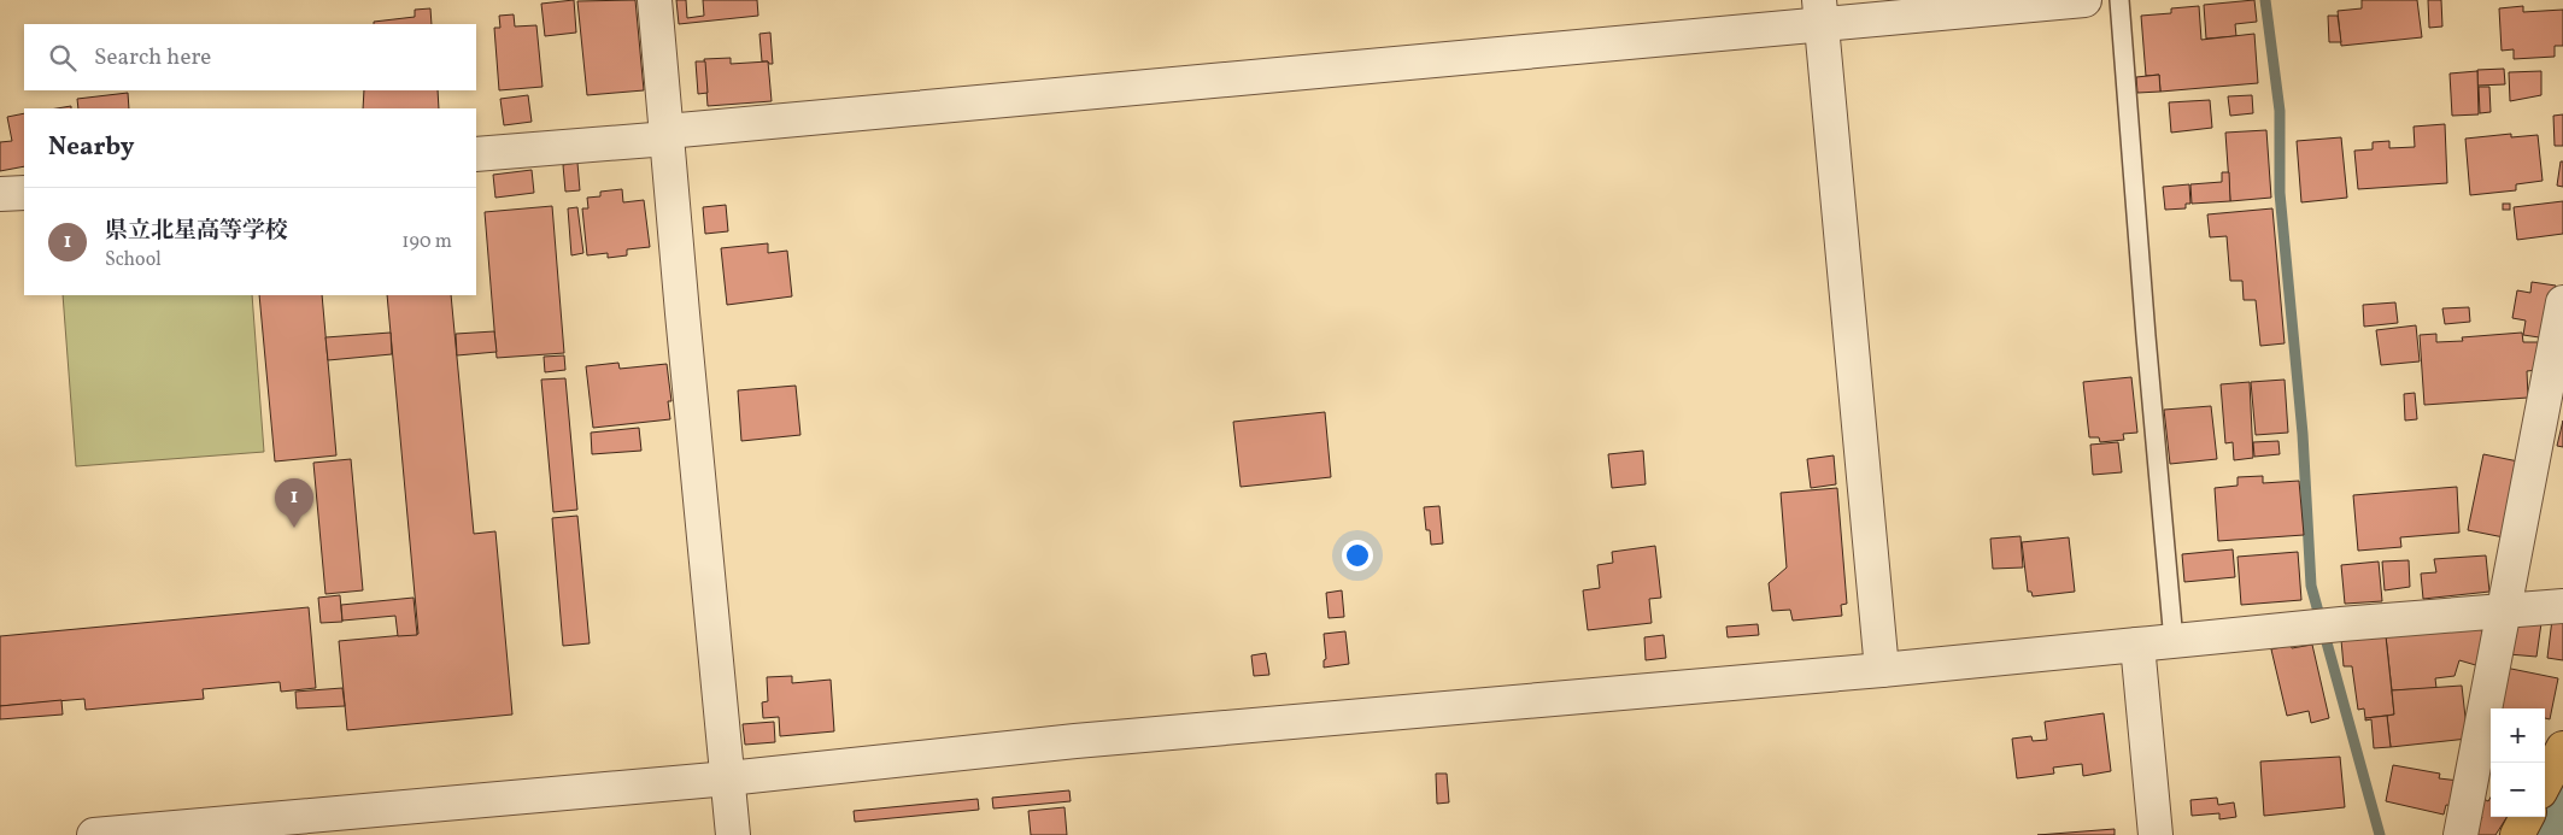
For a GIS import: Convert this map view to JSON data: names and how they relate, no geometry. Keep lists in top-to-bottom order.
{
  "page": {
    "search": "Search here",
    "heading": "Nearby",
    "list": [
      {
        "mark": "1",
        "name": "県立北星高等学校",
        "note": "School",
        "value": "190 m"
      }
    ],
    "pins": "1",
    "map_buttons": ["+", "−"]
  }
}
